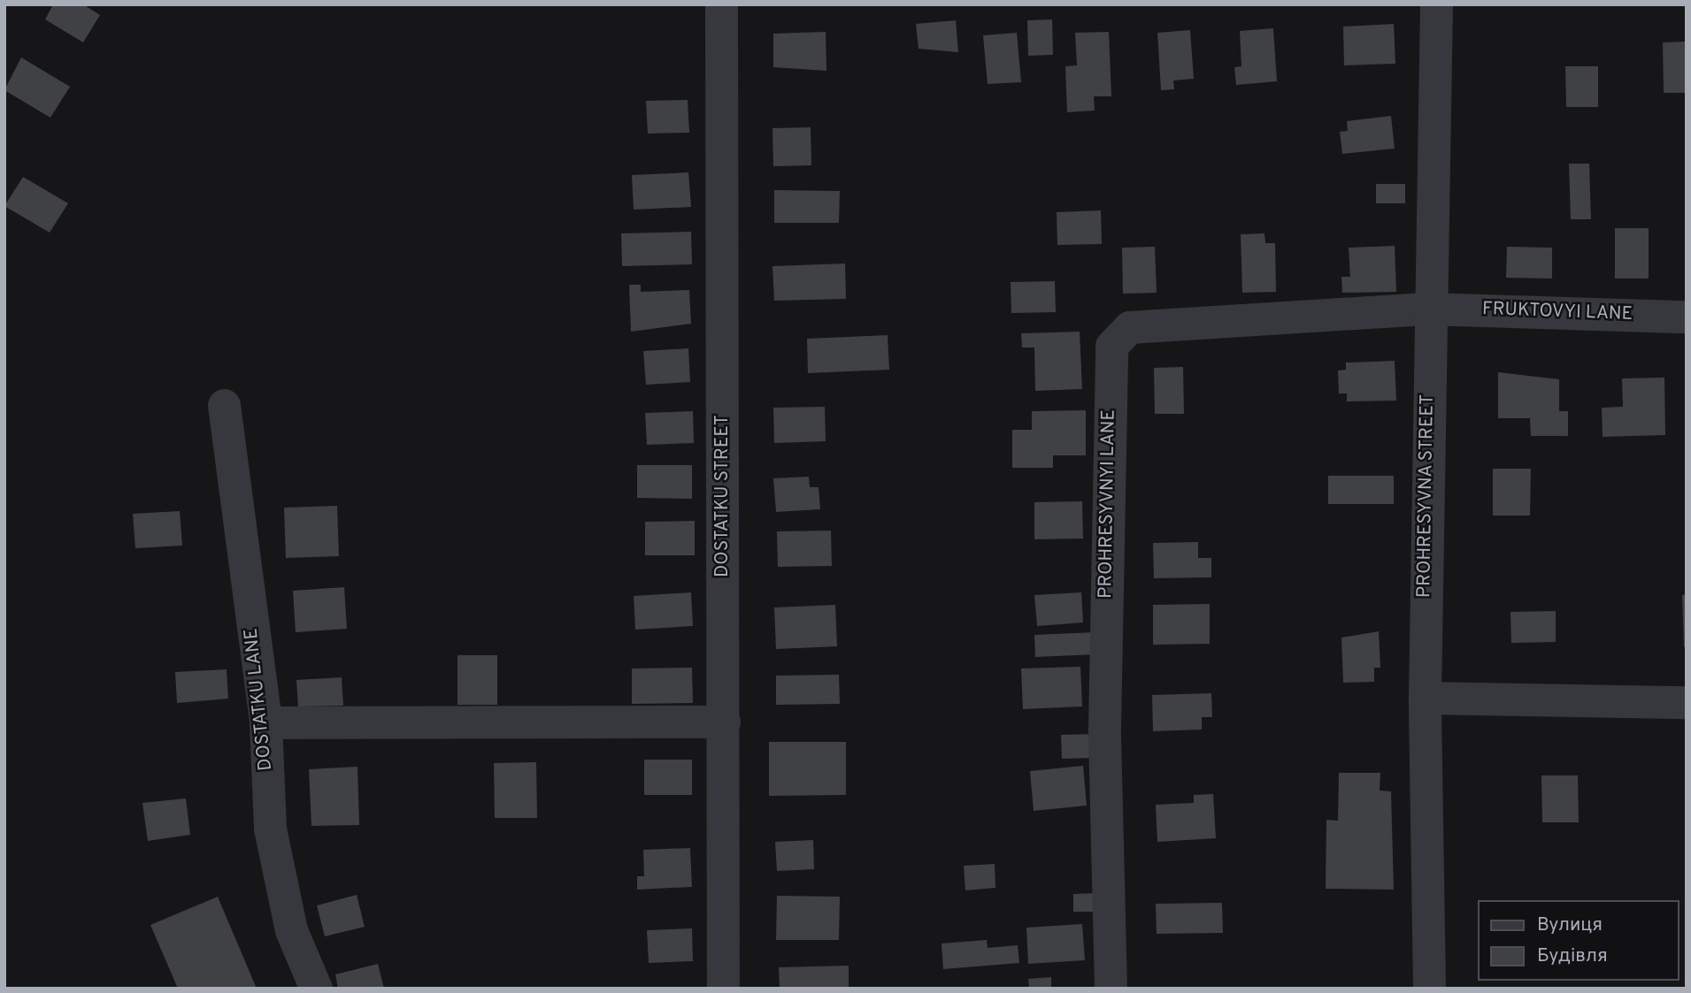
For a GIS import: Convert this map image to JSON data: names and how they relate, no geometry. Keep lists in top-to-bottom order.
{
  "streets": {
    "street": [
      "FRUKTOVYI LANE",
      "DOSTATKU STREET",
      "PROHRESYVNA STREET",
      "PROHRESYVNYI LANE",
      "DOSTATKU LANE"
    ]
  },
  "crossings": [
    ["FRUKTOVYI LANE", "PROHRESYVNA STREET"],
    ["FRUKTOVYI LANE", "PROHRESYVNYI LANE"],
    ["PROHRESYVNA STREET", "PROHRESYVNYI LANE"]
  ],
  "legend": ["Вулиця", "Будівля"]
}
